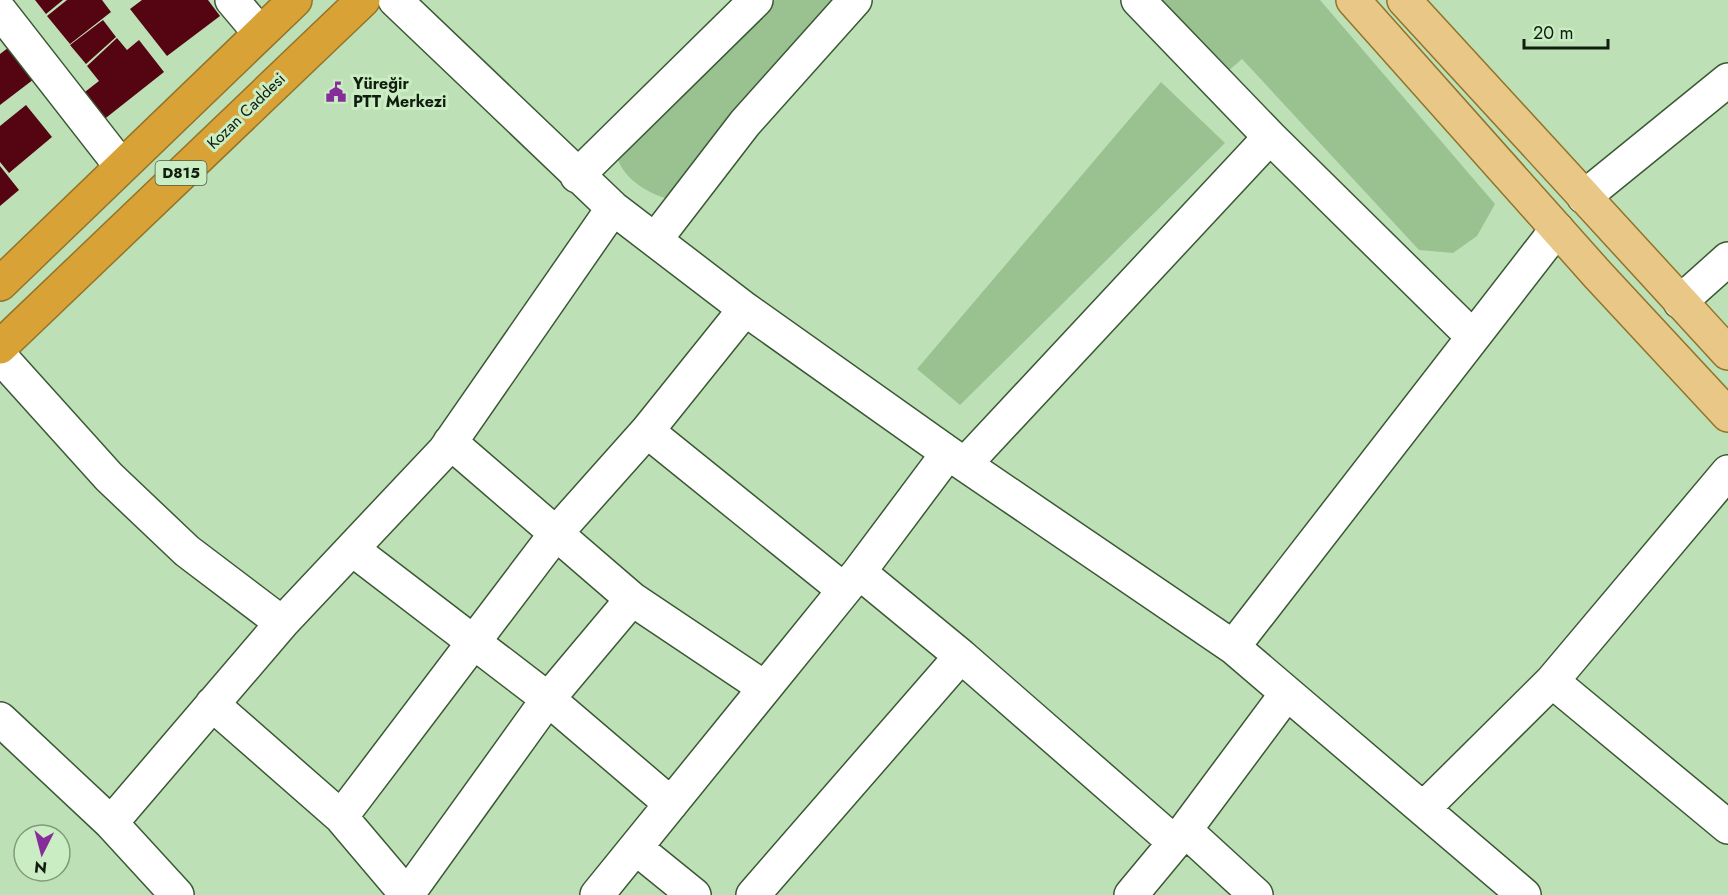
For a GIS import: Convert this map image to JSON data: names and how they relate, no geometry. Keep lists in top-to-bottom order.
{
  "streets": {
    "highway": ["Kozan Caddesi", "D815"]
  },
  "places": {
    "public building": ["Yüreğir PTT Merkezi"]
  },
  "scale_bar": "20 m",
  "north": "bottom"
}
